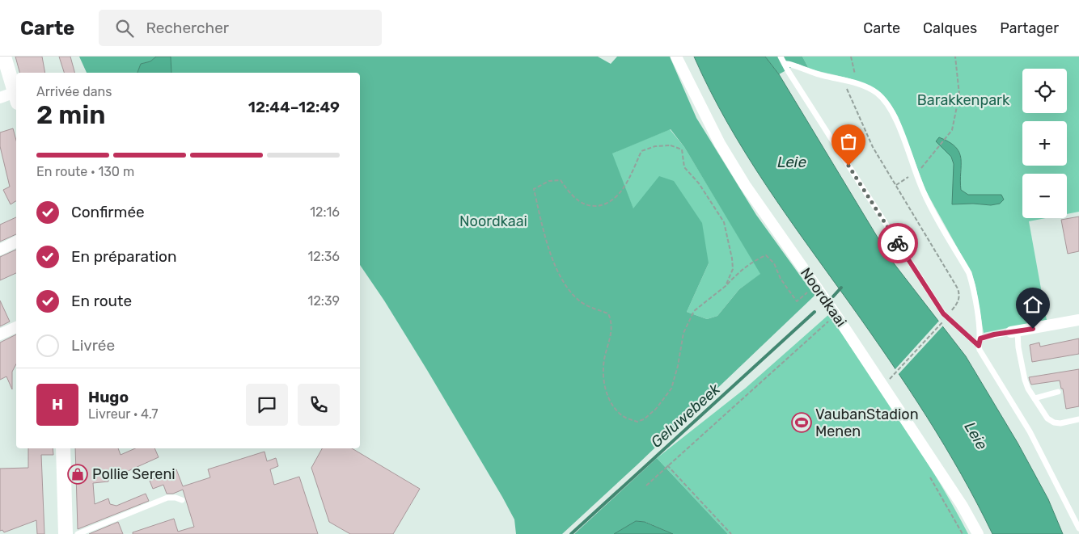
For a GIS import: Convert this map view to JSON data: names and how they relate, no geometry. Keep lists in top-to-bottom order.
{
  "streets": {
    "street": ["Noordkaai"]
  },
  "water": ["Leie", "Geluwebeek"],
  "parks": ["Barakkenpark", "Noordkaai"],
  "places": {
    "sports": ["VaubanStadion Menen"],
    "shop": ["Pollie Sereni"]
  },
  "page": {
    "header": "Carte",
    "search": "Rechercher",
    "nav": ["Carte", "Calques", "Partager"],
    "map_buttons": ["+", "−"],
    "heading": ["2 min", "Arrivée dans", "12:44–12:49"],
    "panel": ["Hugo", "Livreur · 4.7"],
    "bar": "En route · 130 m",
    "list": [
      ["Confirmée", "12:16"],
      ["En préparation", "12:36"],
      ["En route", "12:39"],
      "Livrée"
    ],
    "round": "H"
  }
}
